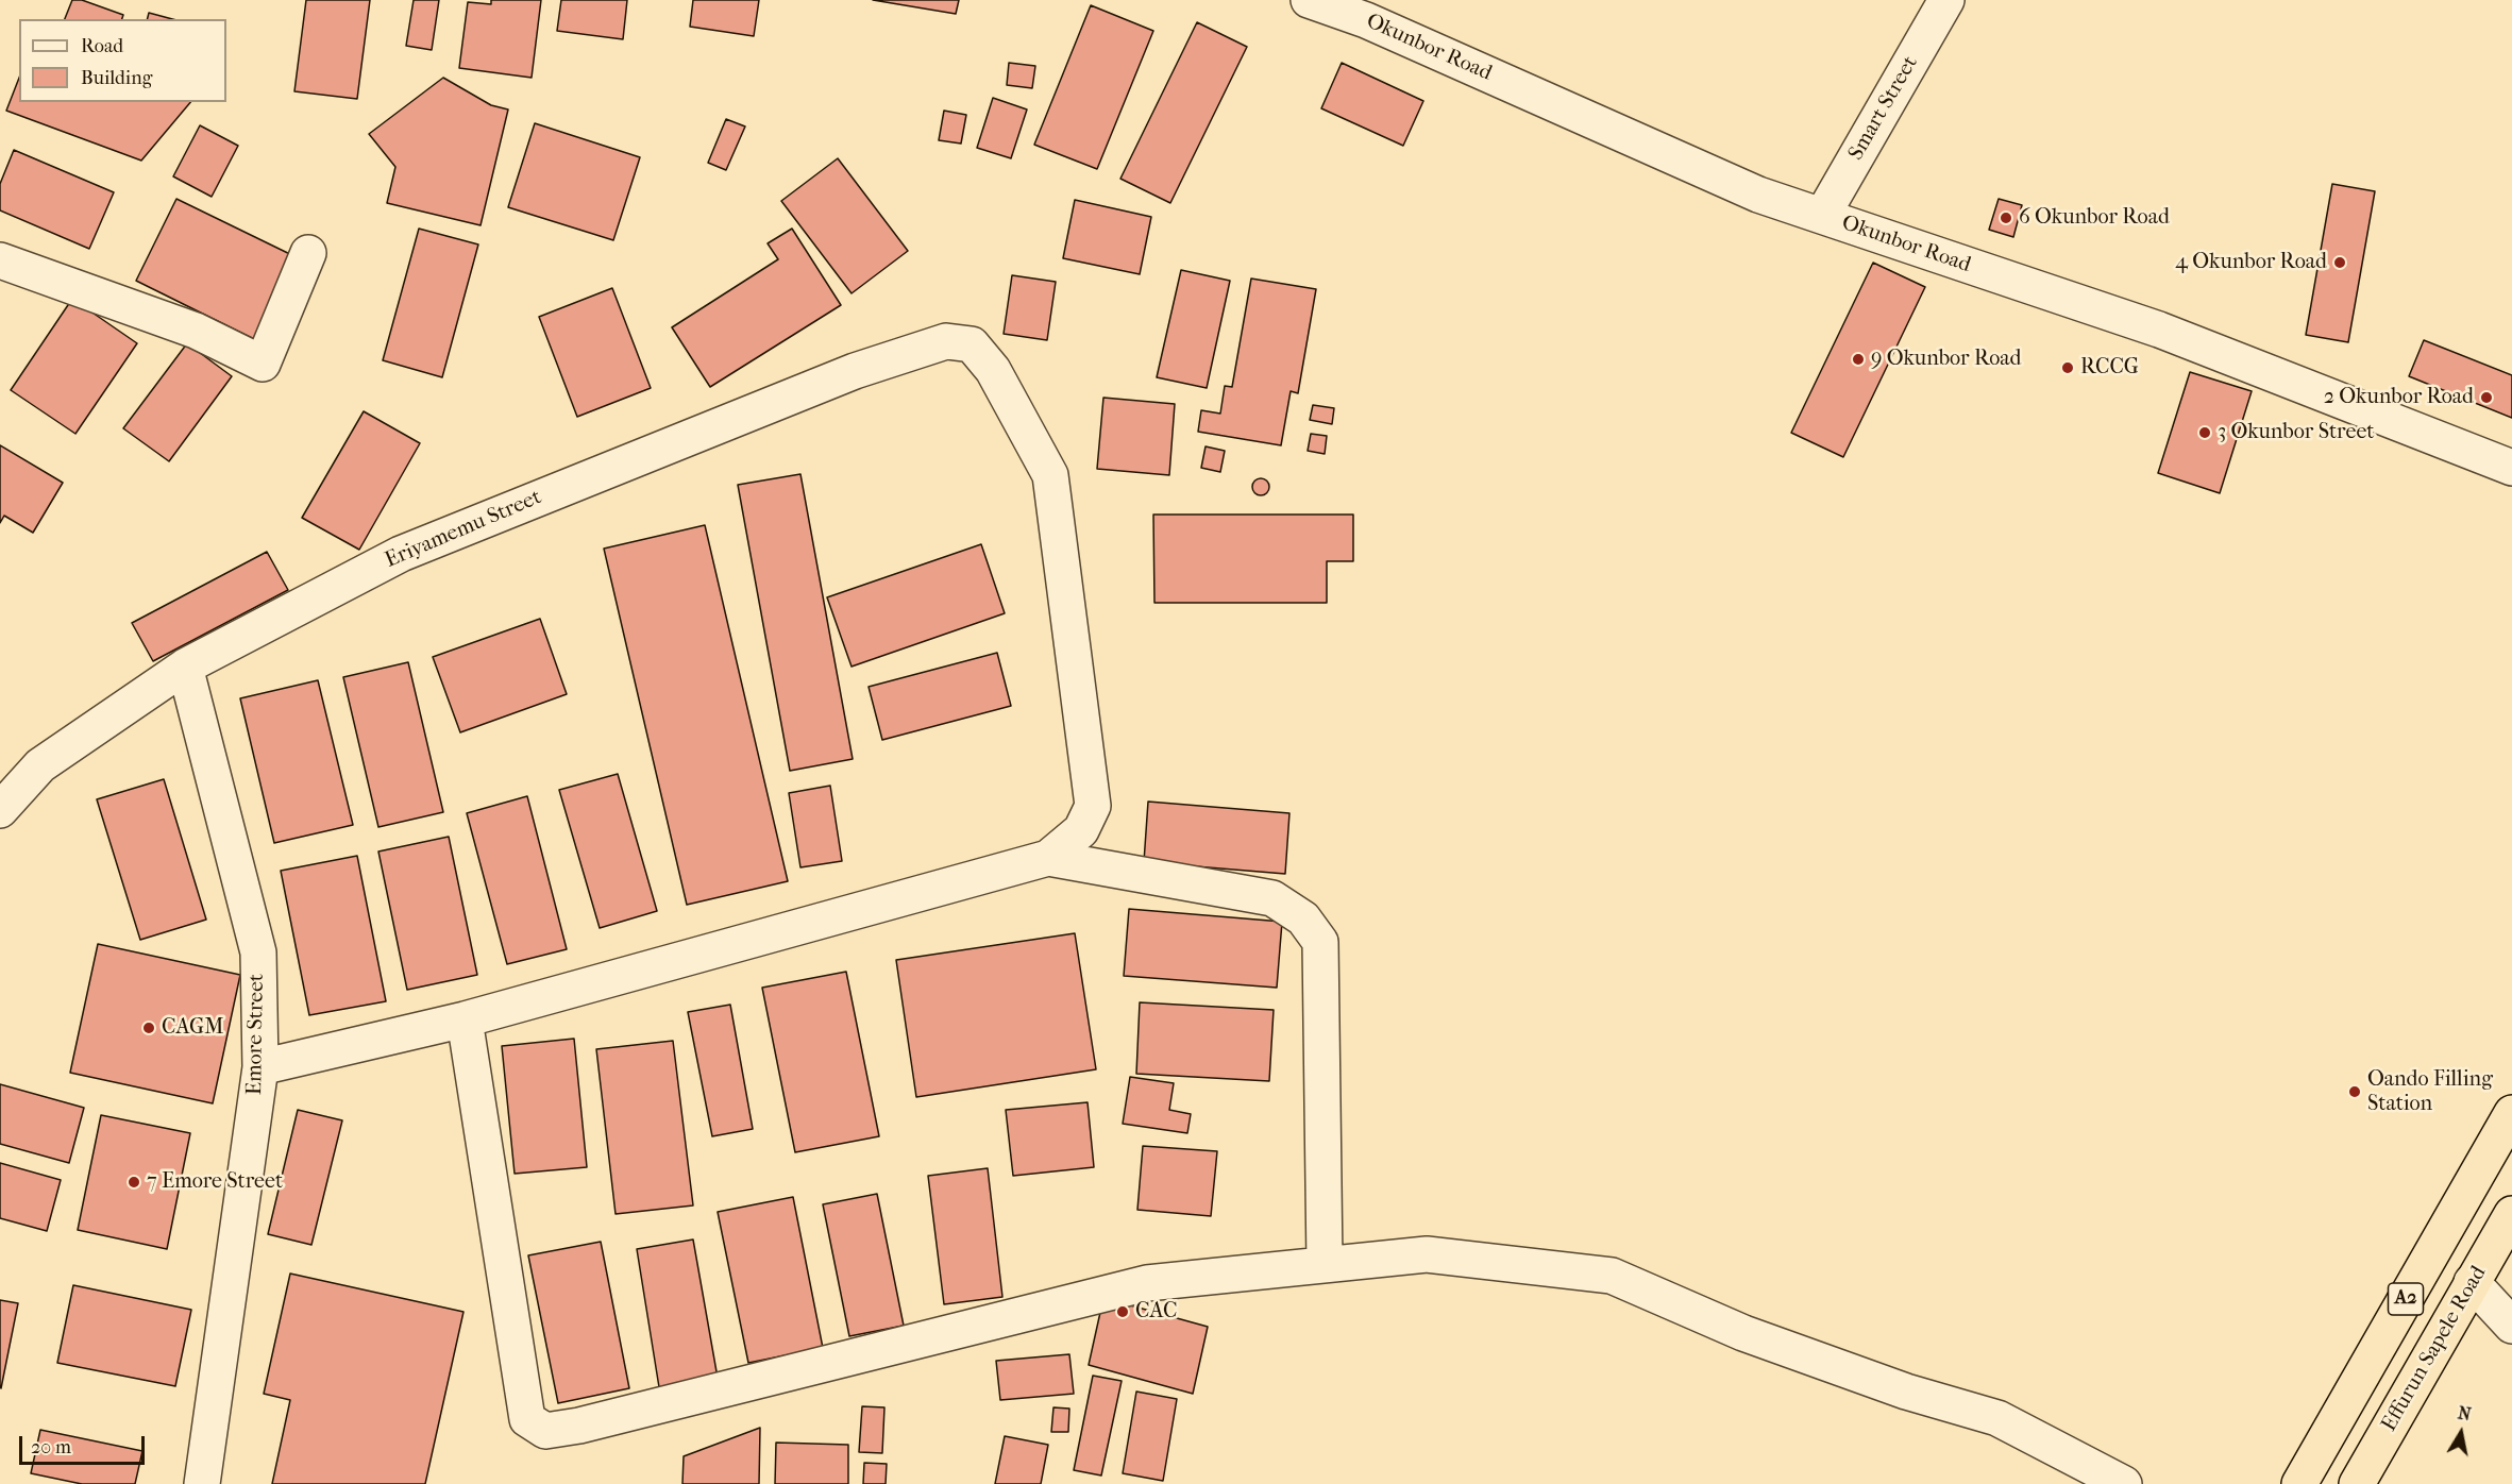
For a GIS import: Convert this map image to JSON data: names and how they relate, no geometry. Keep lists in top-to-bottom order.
{
  "streets": {
    "highway": ["A2", "Effurun Sapele Road"],
    "street": [
      "Okunbor Road",
      "Smart Street",
      "Eriyamemu Street",
      "Emore Street"
    ]
  },
  "crossings": [
    ["Okunbor Road", "Smart Street"],
    ["Eriyamemu Street", "Emore Street"]
  ],
  "places": [
    "6 Okunbor Road",
    "4 Okunbor Road",
    "9 Okunbor Road",
    "RCCG",
    "2 Okunbor Road",
    "3 Okunbor Street",
    "CAGM",
    "Oando Filling Station",
    "7 Emore Street",
    "CAC"
  ],
  "legend": ["Road", "Building"],
  "scale_bar": "20 m",
  "north": "top"
}
